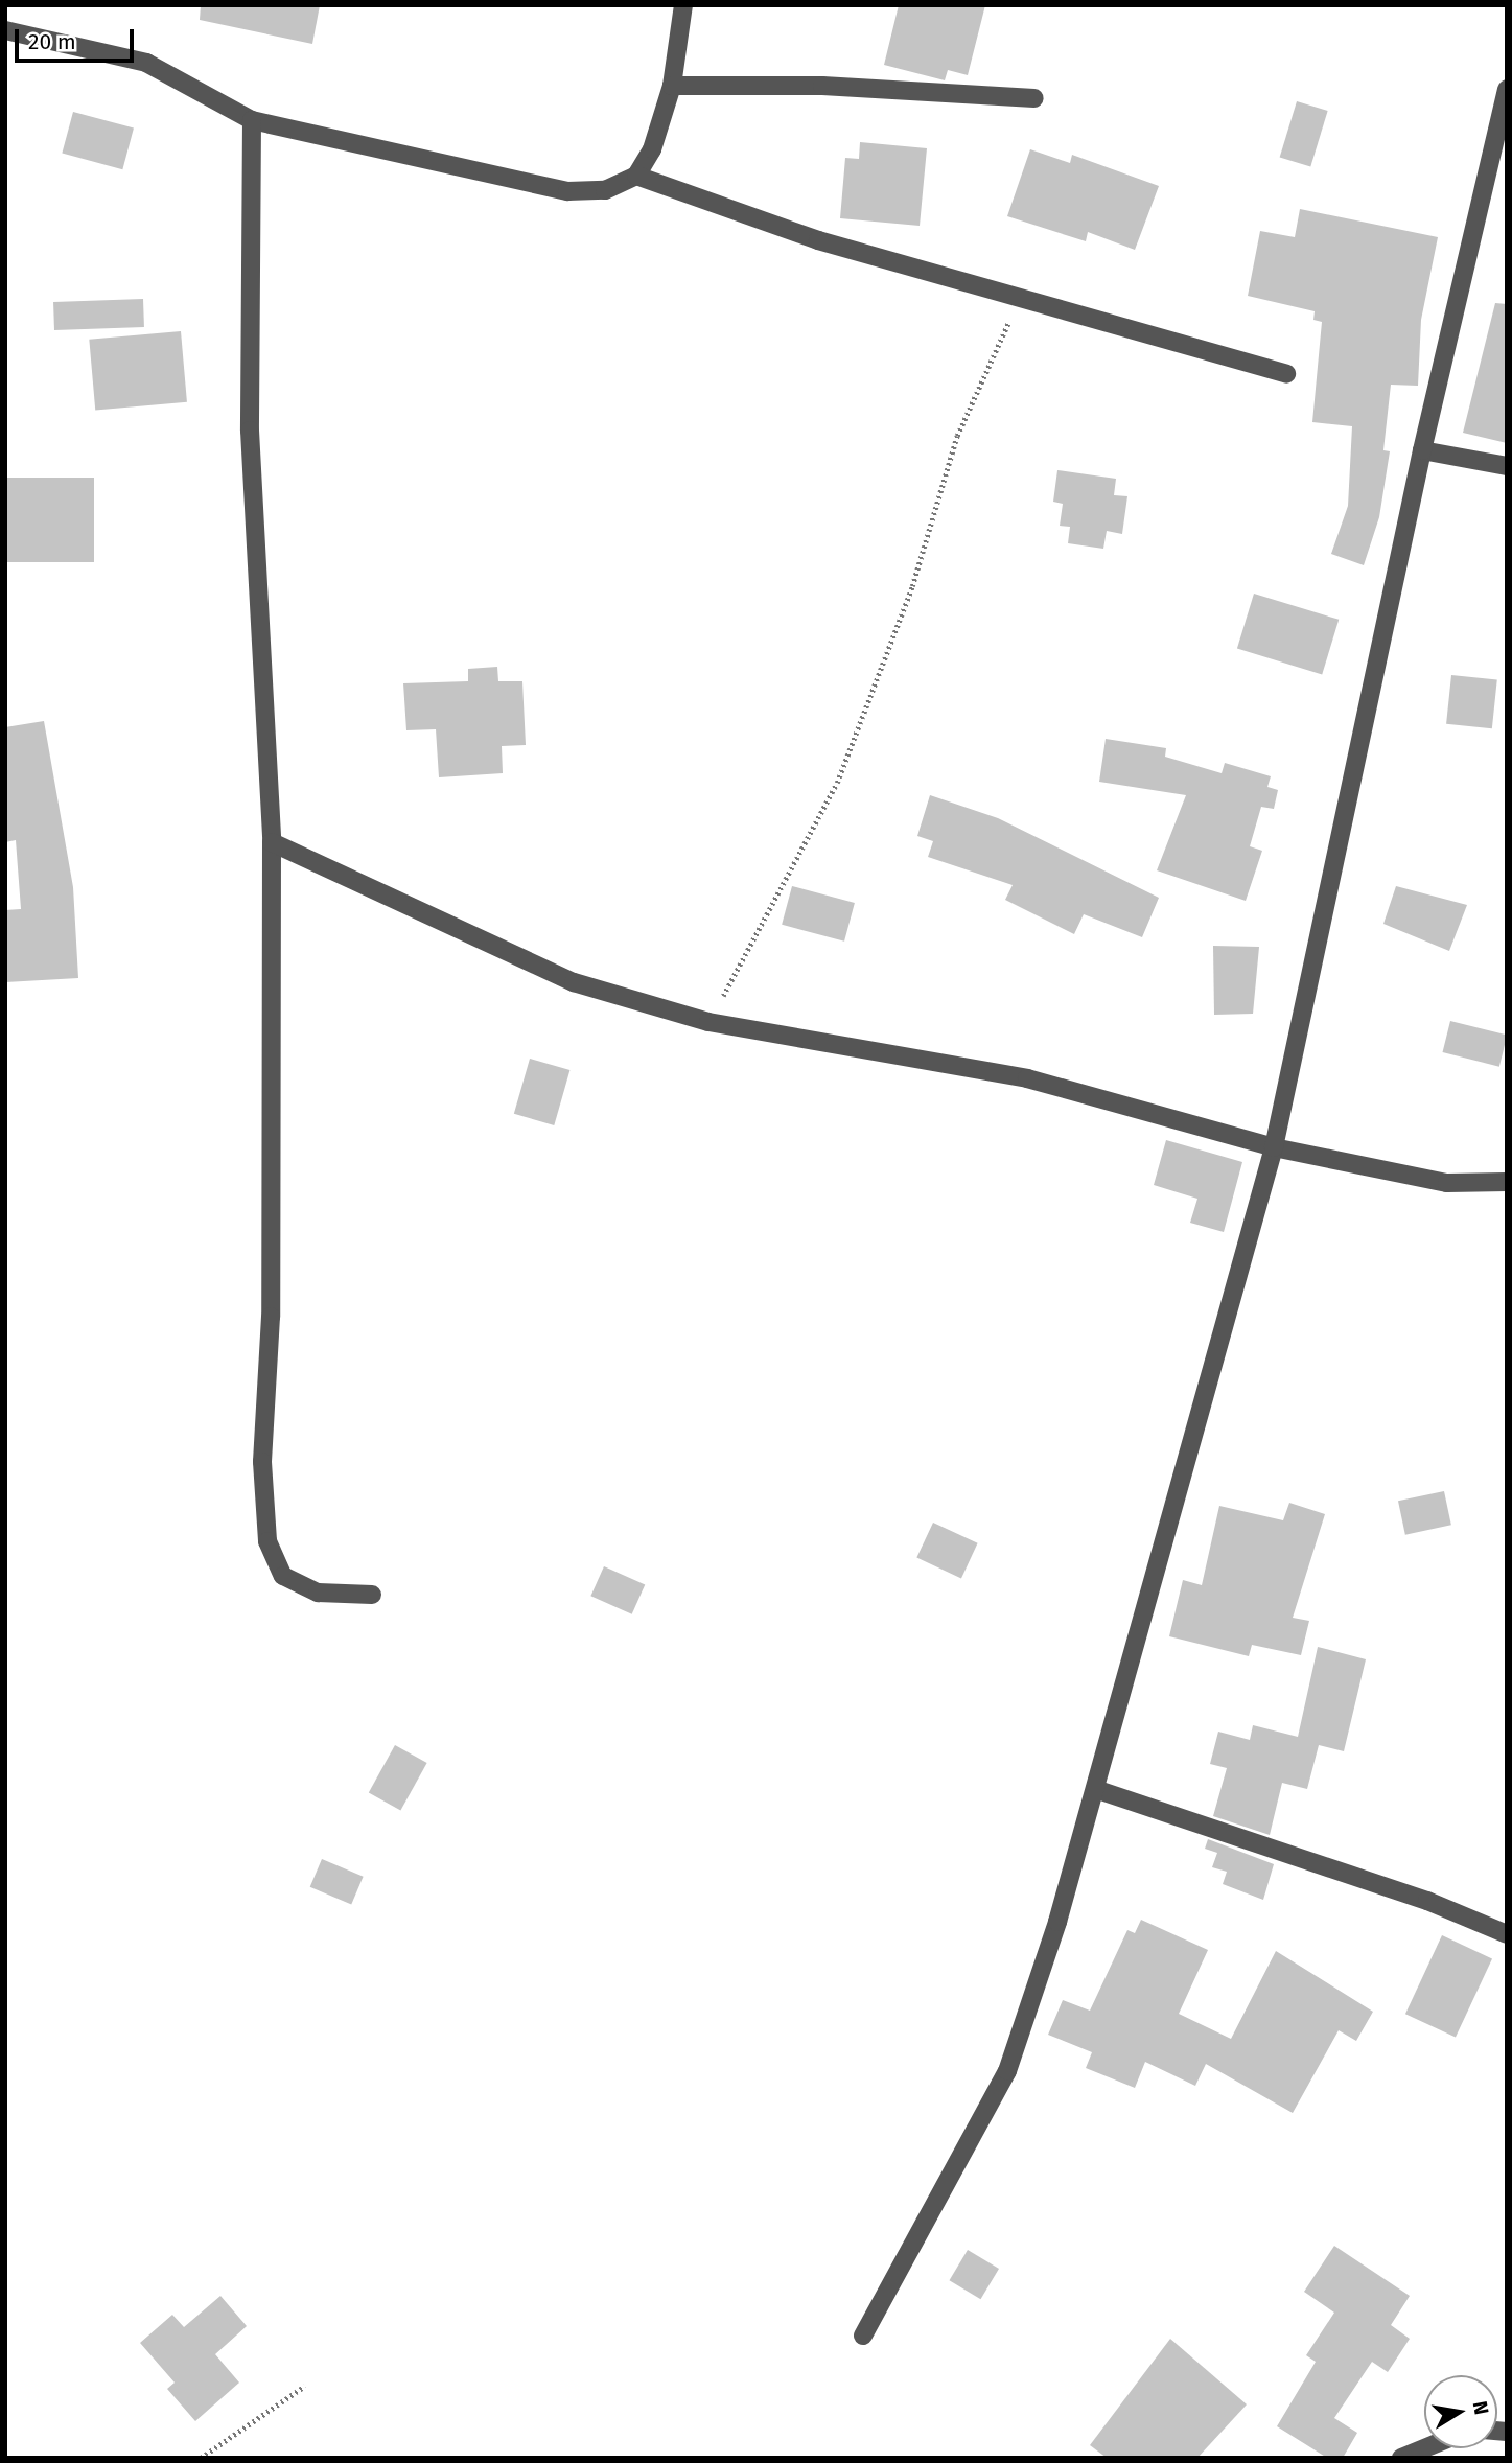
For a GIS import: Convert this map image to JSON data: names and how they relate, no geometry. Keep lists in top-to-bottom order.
{
  "scale_bar": "20 m",
  "north": "right"
}
